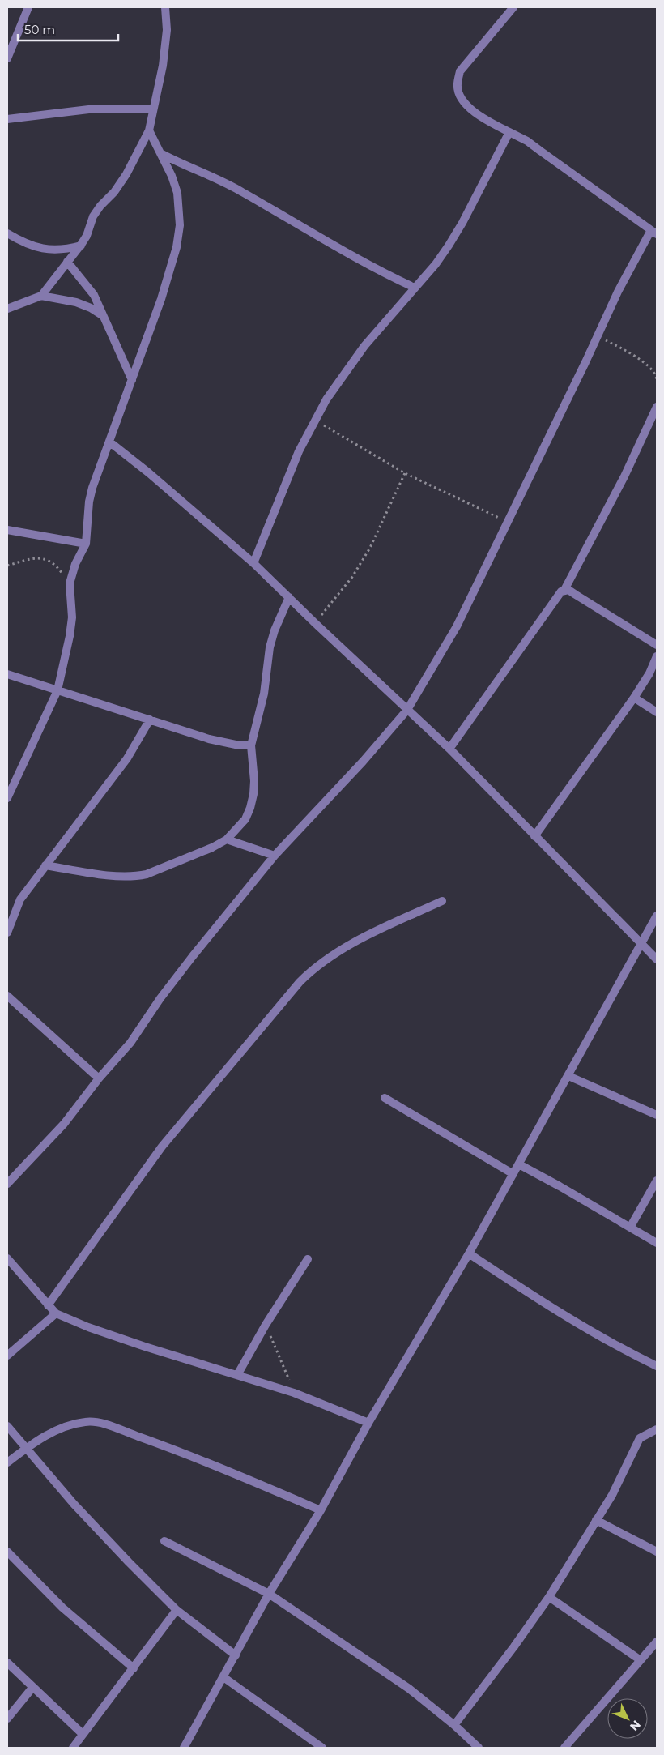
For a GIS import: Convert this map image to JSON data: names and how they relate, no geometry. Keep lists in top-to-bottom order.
{
  "scale_bar": "50 m",
  "north": "bottom right"
}
